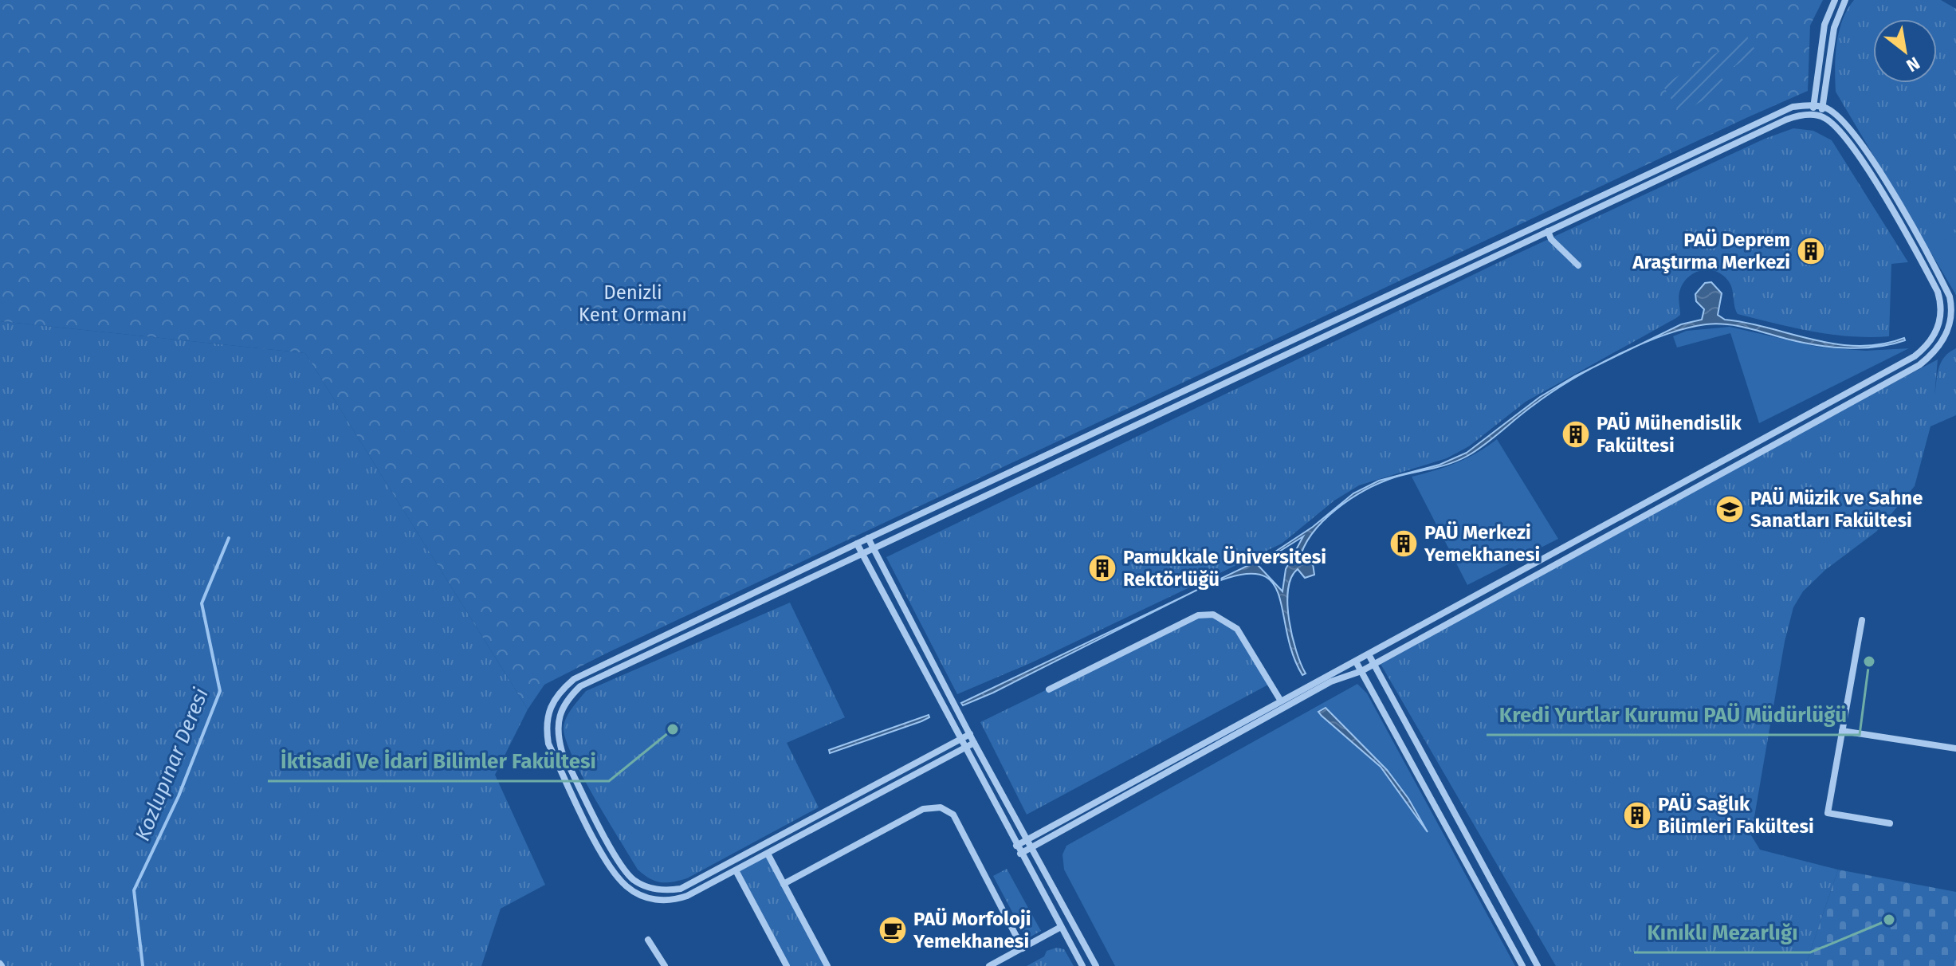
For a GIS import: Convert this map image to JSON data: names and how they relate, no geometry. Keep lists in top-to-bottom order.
{
  "water": ["Kozlupınar Deresi"],
  "parks": ["Denizli Kent Ormanı"],
  "places": {
    "building": [
      "PAÜ Deprem Araştırma Merkezi",
      "PAÜ Mühendislik Fakültesi",
      "PAÜ Merkezi Yemekhanesi",
      "Pamukkale Üniversitesi Rektörlüğü",
      "PAÜ Sağlık Bilimleri Fakültesi"
    ],
    "school or university": ["PAÜ Müzik ve Sahne Sanatları Fakültesi"],
    "other": ["Kredi Yurtlar Kurumu PAÜ Müdürlüğü", "İktisadi Ve İdari Bilimler Fakültesi", "Kınıklı Mezarlığı"],
    "cafe": ["PAÜ Morfoloji Yemekhanesi"]
  },
  "north": "bottom right"
}
